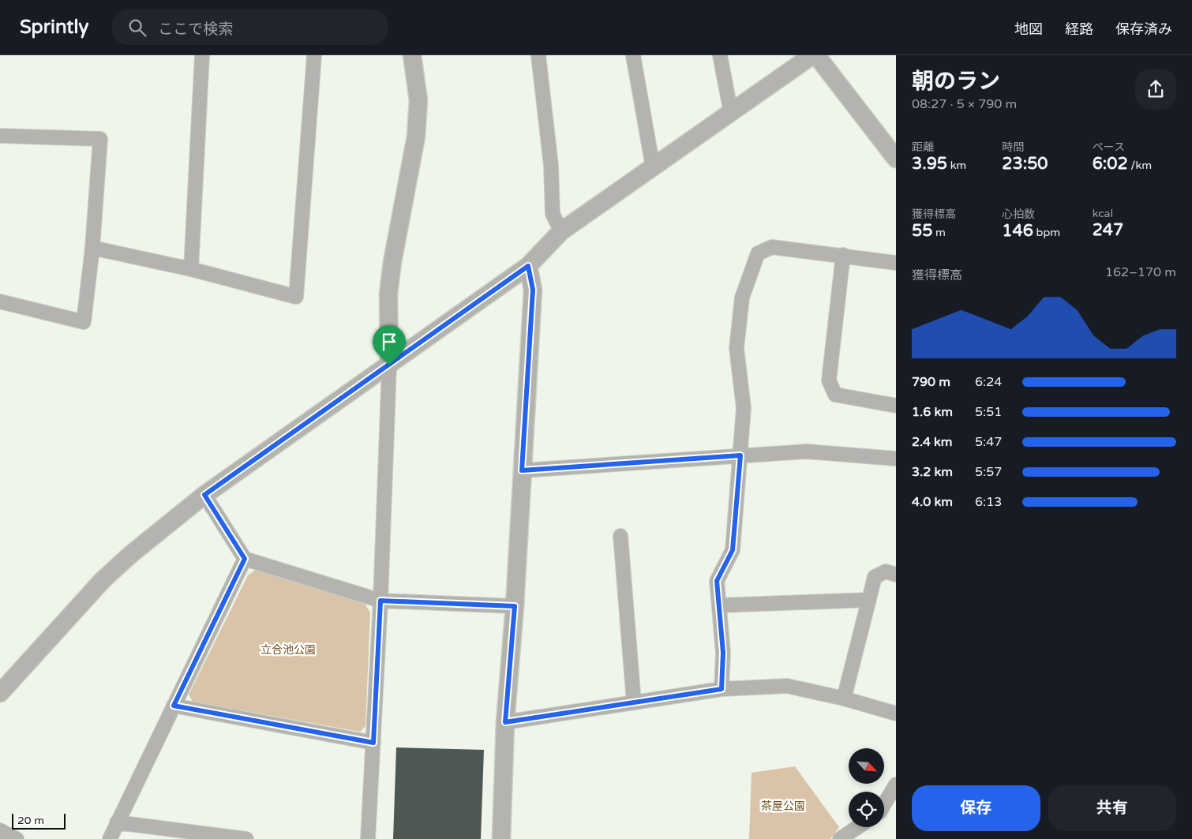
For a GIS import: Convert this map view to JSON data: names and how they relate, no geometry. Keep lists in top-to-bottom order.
{
  "parks": ["立合池公園", "茶屋公園"],
  "scale_bar": "20 m",
  "north": "bottom right",
  "page": {
    "header": "Sprintly",
    "search": "ここで検索",
    "nav": ["地図", "経路", "保存済み"],
    "heading": ["朝のラン", "08:27 · 5 × 790 m"],
    "stats": [
      ["距離", "3.95 km"],
      ["時間", "23:50"],
      ["ペース", "6:02 /km"],
      ["獲得標高", "55 m"],
      ["心拍数", "146 bpm"],
      ["kcal", "247"]
    ],
    "chart": ["獲得標高", "162–170 m"],
    "list": [
      {
        "name": "790 m",
        "note": "6:24"
      },
      {
        "name": "1.6 km",
        "note": "5:51"
      },
      {
        "name": "2.4 km",
        "note": "5:47"
      },
      {
        "name": "3.2 km",
        "note": "5:57"
      },
      {
        "name": "4.0 km",
        "note": "6:13"
      }
    ],
    "buttons": ["保存", "共有"],
    "scale": "20 m"
  }
}
